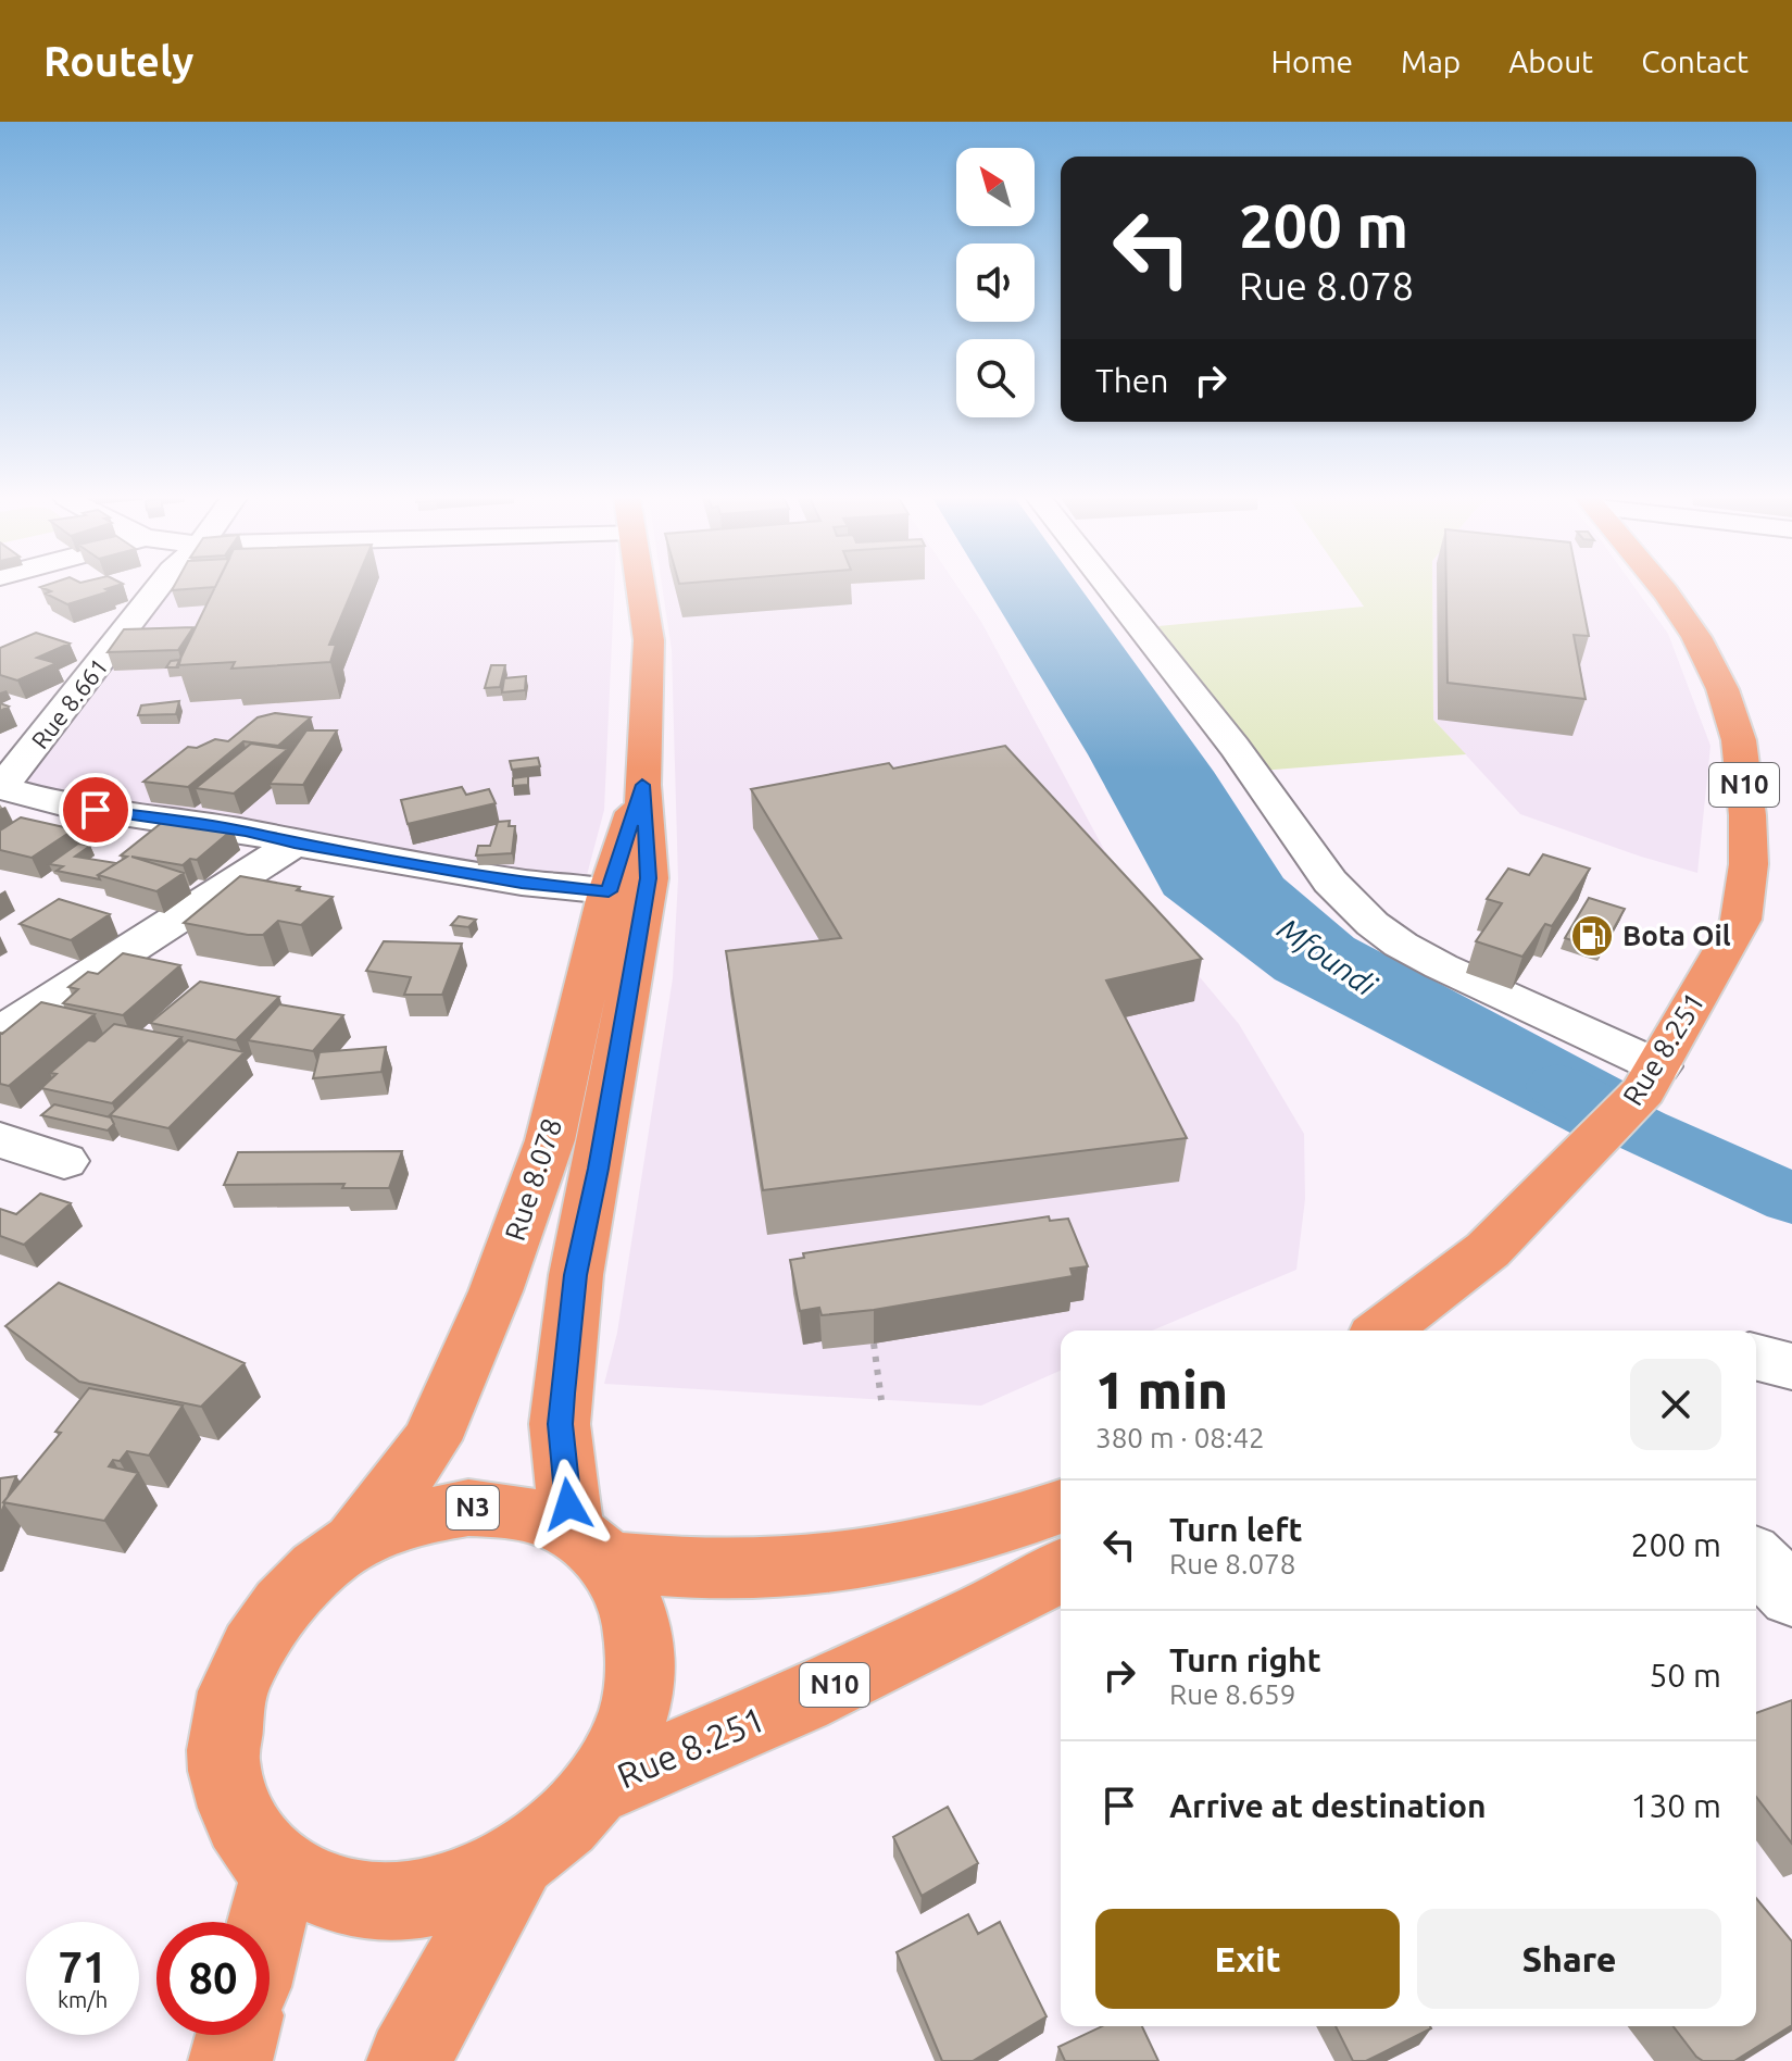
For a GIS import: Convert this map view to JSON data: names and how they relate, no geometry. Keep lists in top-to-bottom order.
{
  "streets": {
    "highway": [
      "N10",
      "Rue 8.251",
      "Rue 8.078",
      "N3"
    ],
    "street": ["Rue 8.661"]
  },
  "crossings": [
    ["Rue 8.251", "N3"],
    ["Rue 8.078", "N3"]
  ],
  "water": ["Mfoundi"],
  "places": {
    "fuel station": ["Bota Oil"]
  },
  "north": "top left",
  "page": {
    "header": "Routely",
    "nav": [
      "Home",
      "Map",
      "About",
      "Contact"
    ],
    "turn": ["200 m", "Rue 8.078"],
    "then": "Then",
    "heading": ["1 min", "380 m · 08:42"],
    "list": [
      {
        "name": "Turn left",
        "note": "Rue 8.078",
        "value": "200 m"
      },
      {
        "name": "Turn right",
        "note": "Rue 8.659",
        "value": "50 m"
      },
      {
        "name": "Arrive at destination",
        "value": "130 m"
      }
    ],
    "buttons": ["Exit", "Share"],
    "speed": "71 km/h",
    "limit": "80"
  }
}
